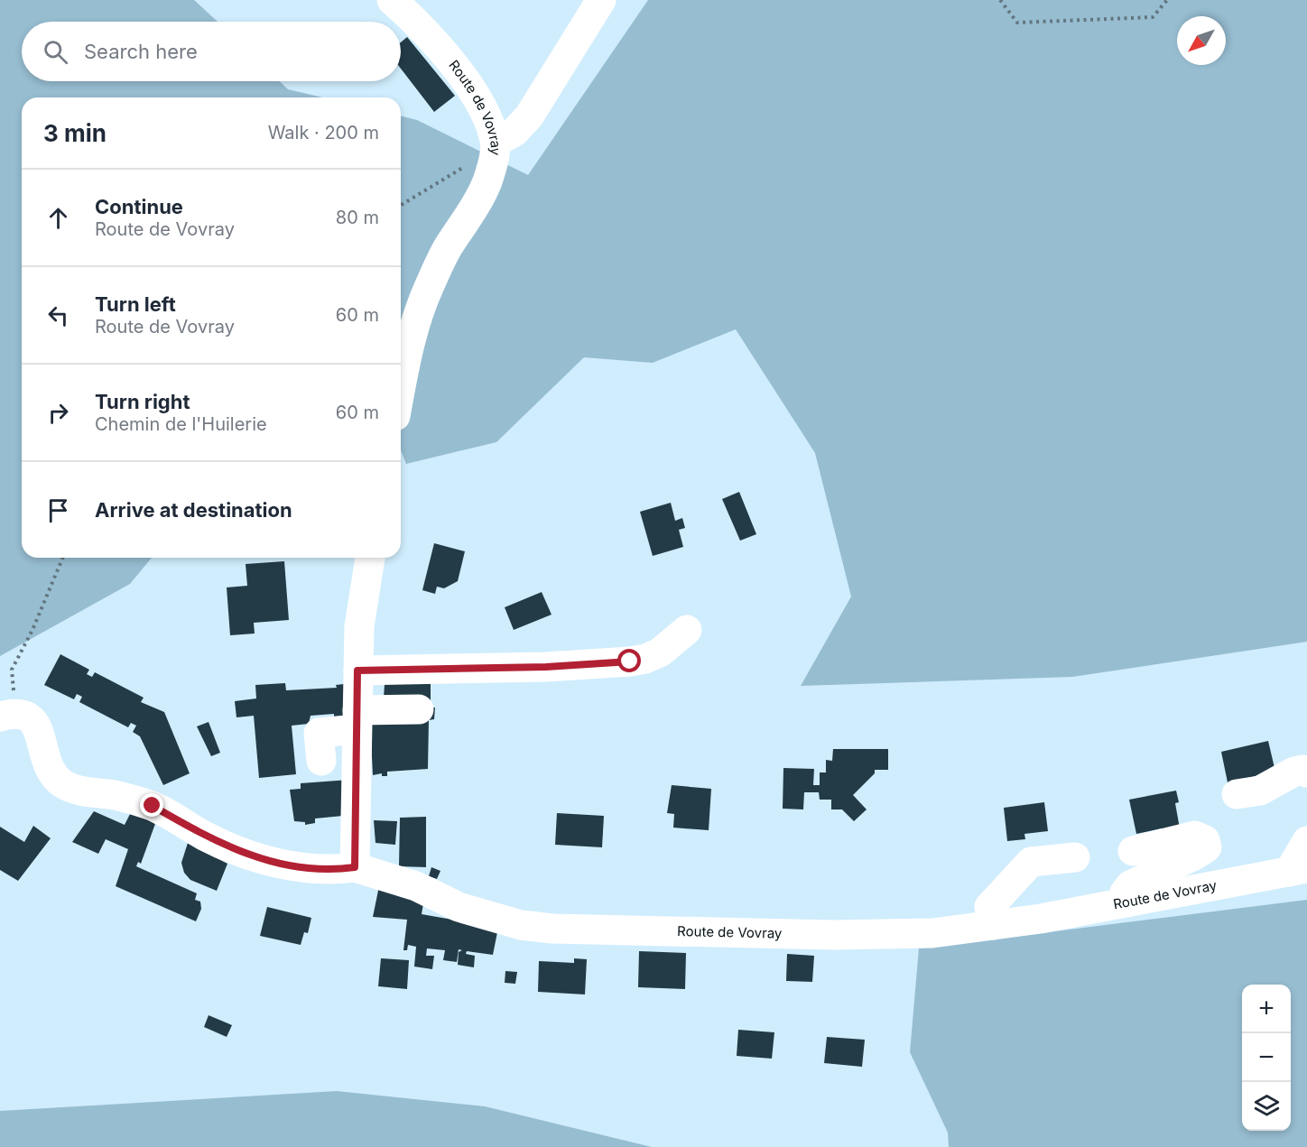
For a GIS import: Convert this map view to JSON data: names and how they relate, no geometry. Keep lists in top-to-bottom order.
{
  "streets": {
    "street": ["Route de Vovray"]
  },
  "north": "bottom left",
  "page": {
    "search": "Search here",
    "heading": ["3 min", "Walk · 200 m"],
    "list": [
      ["Continue", "Route de Vovray", "80 m"],
      ["Turn left", "Route de Vovray", "60 m"],
      ["Turn right", "Chemin de l'Huilerie", "60 m"],
      "Arrive at destination"
    ],
    "map_buttons": ["+", "−"]
  }
}
